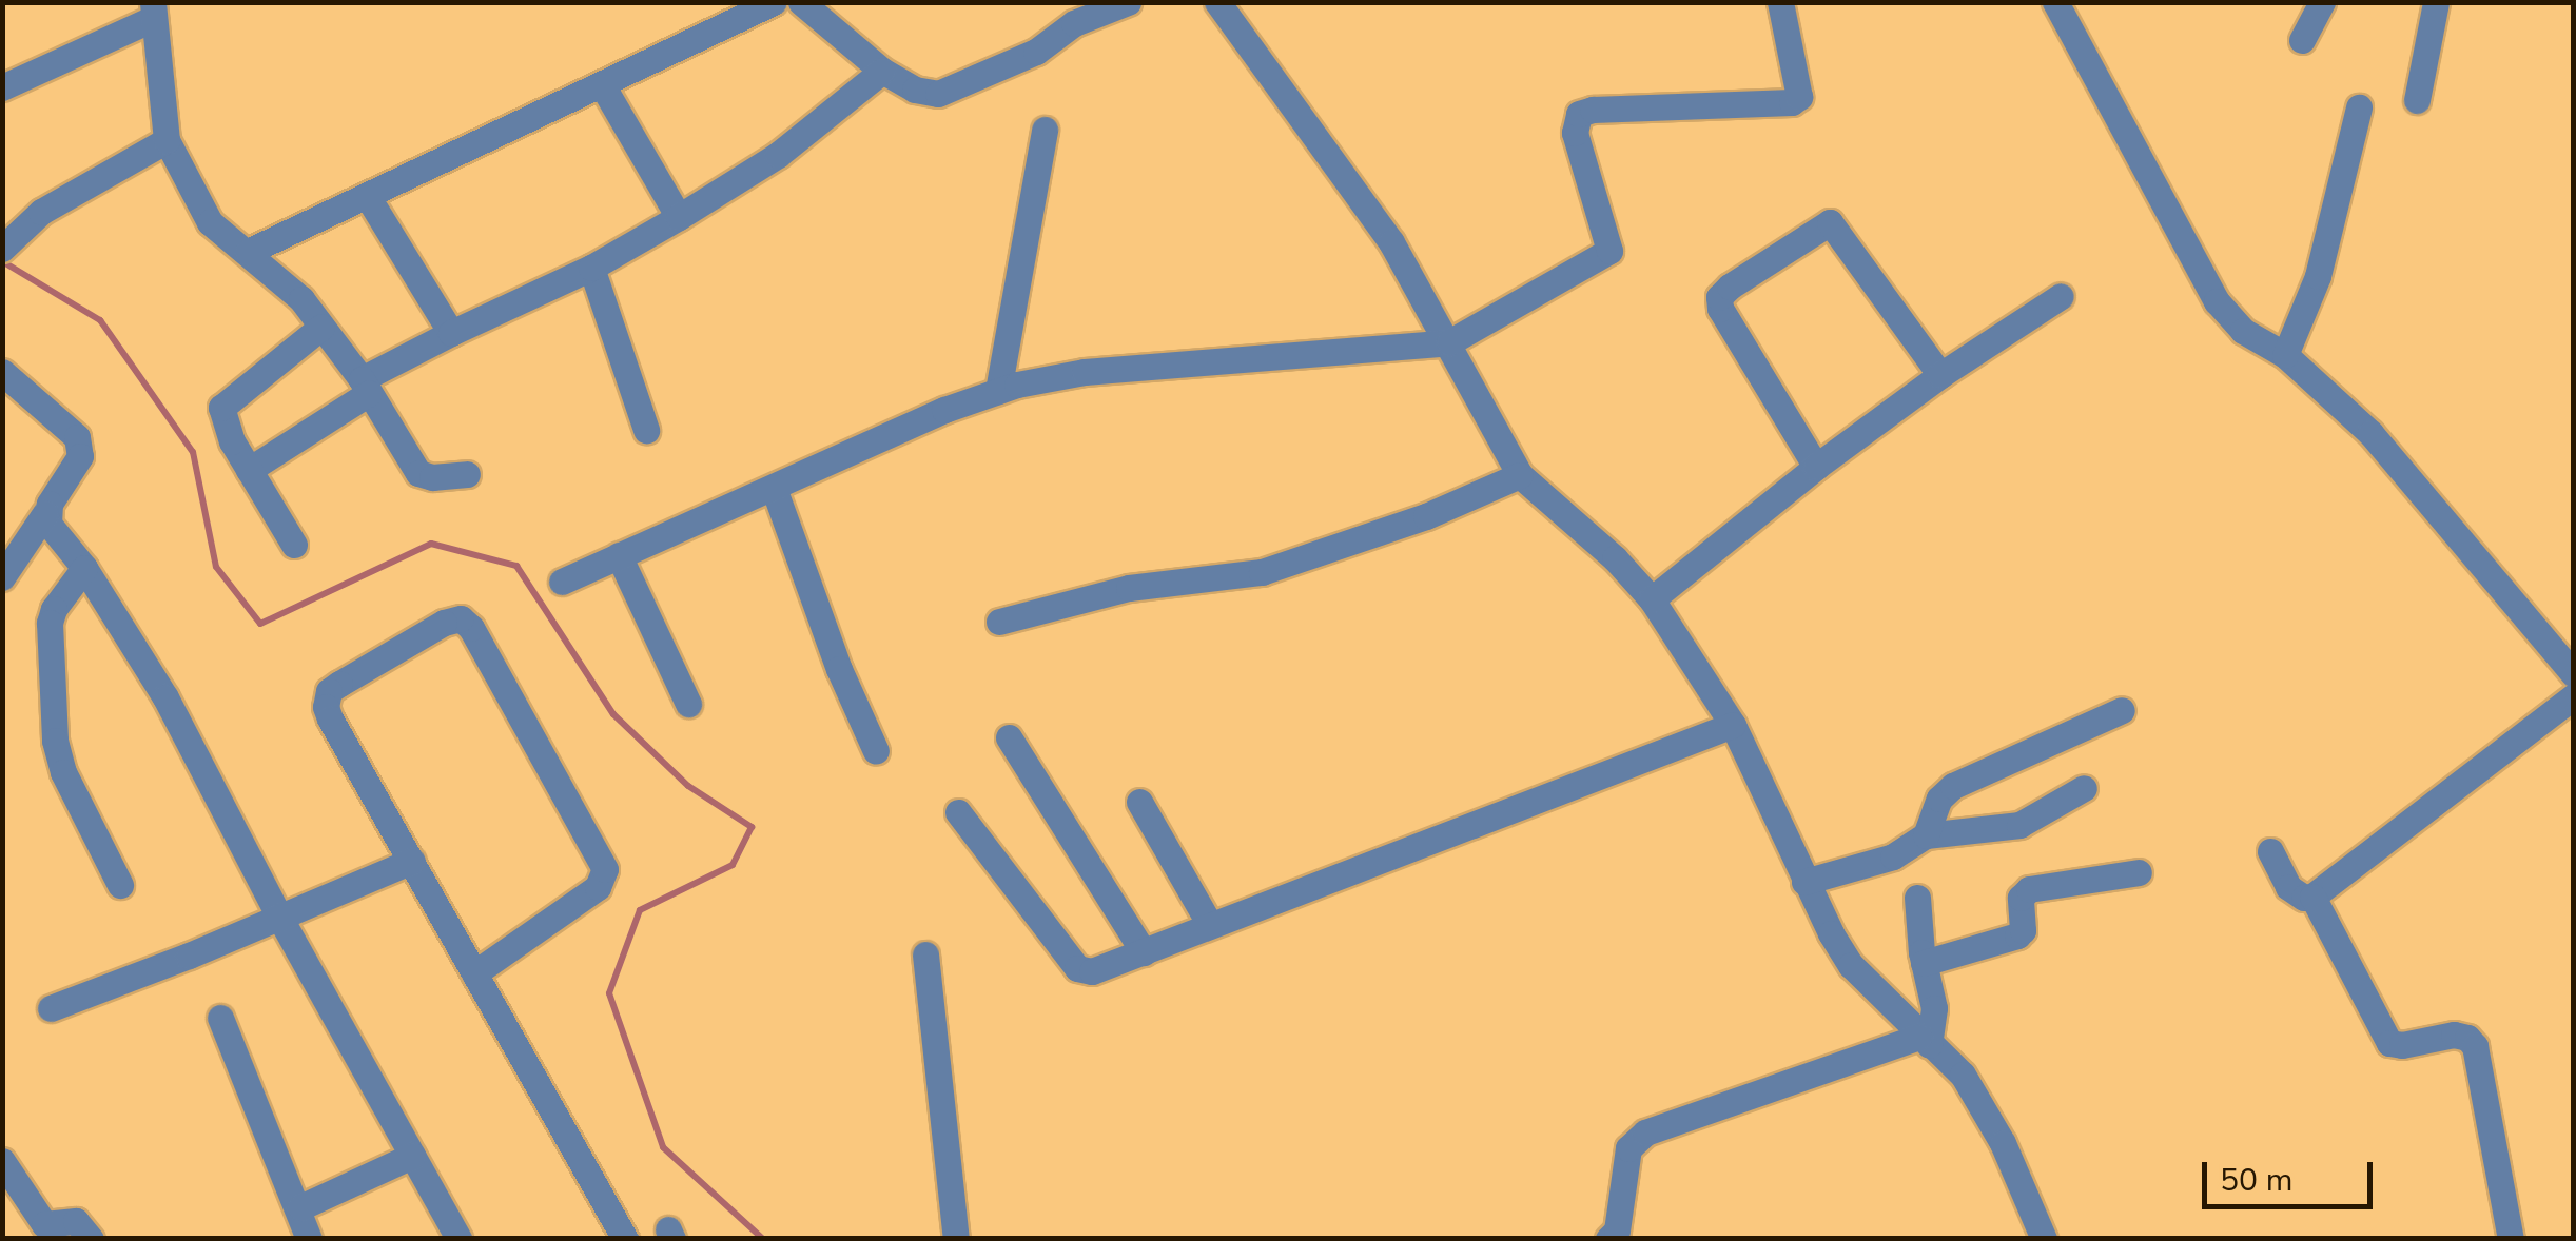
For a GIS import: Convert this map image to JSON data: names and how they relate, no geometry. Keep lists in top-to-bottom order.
{
  "scale_bar": "50 m"
}
